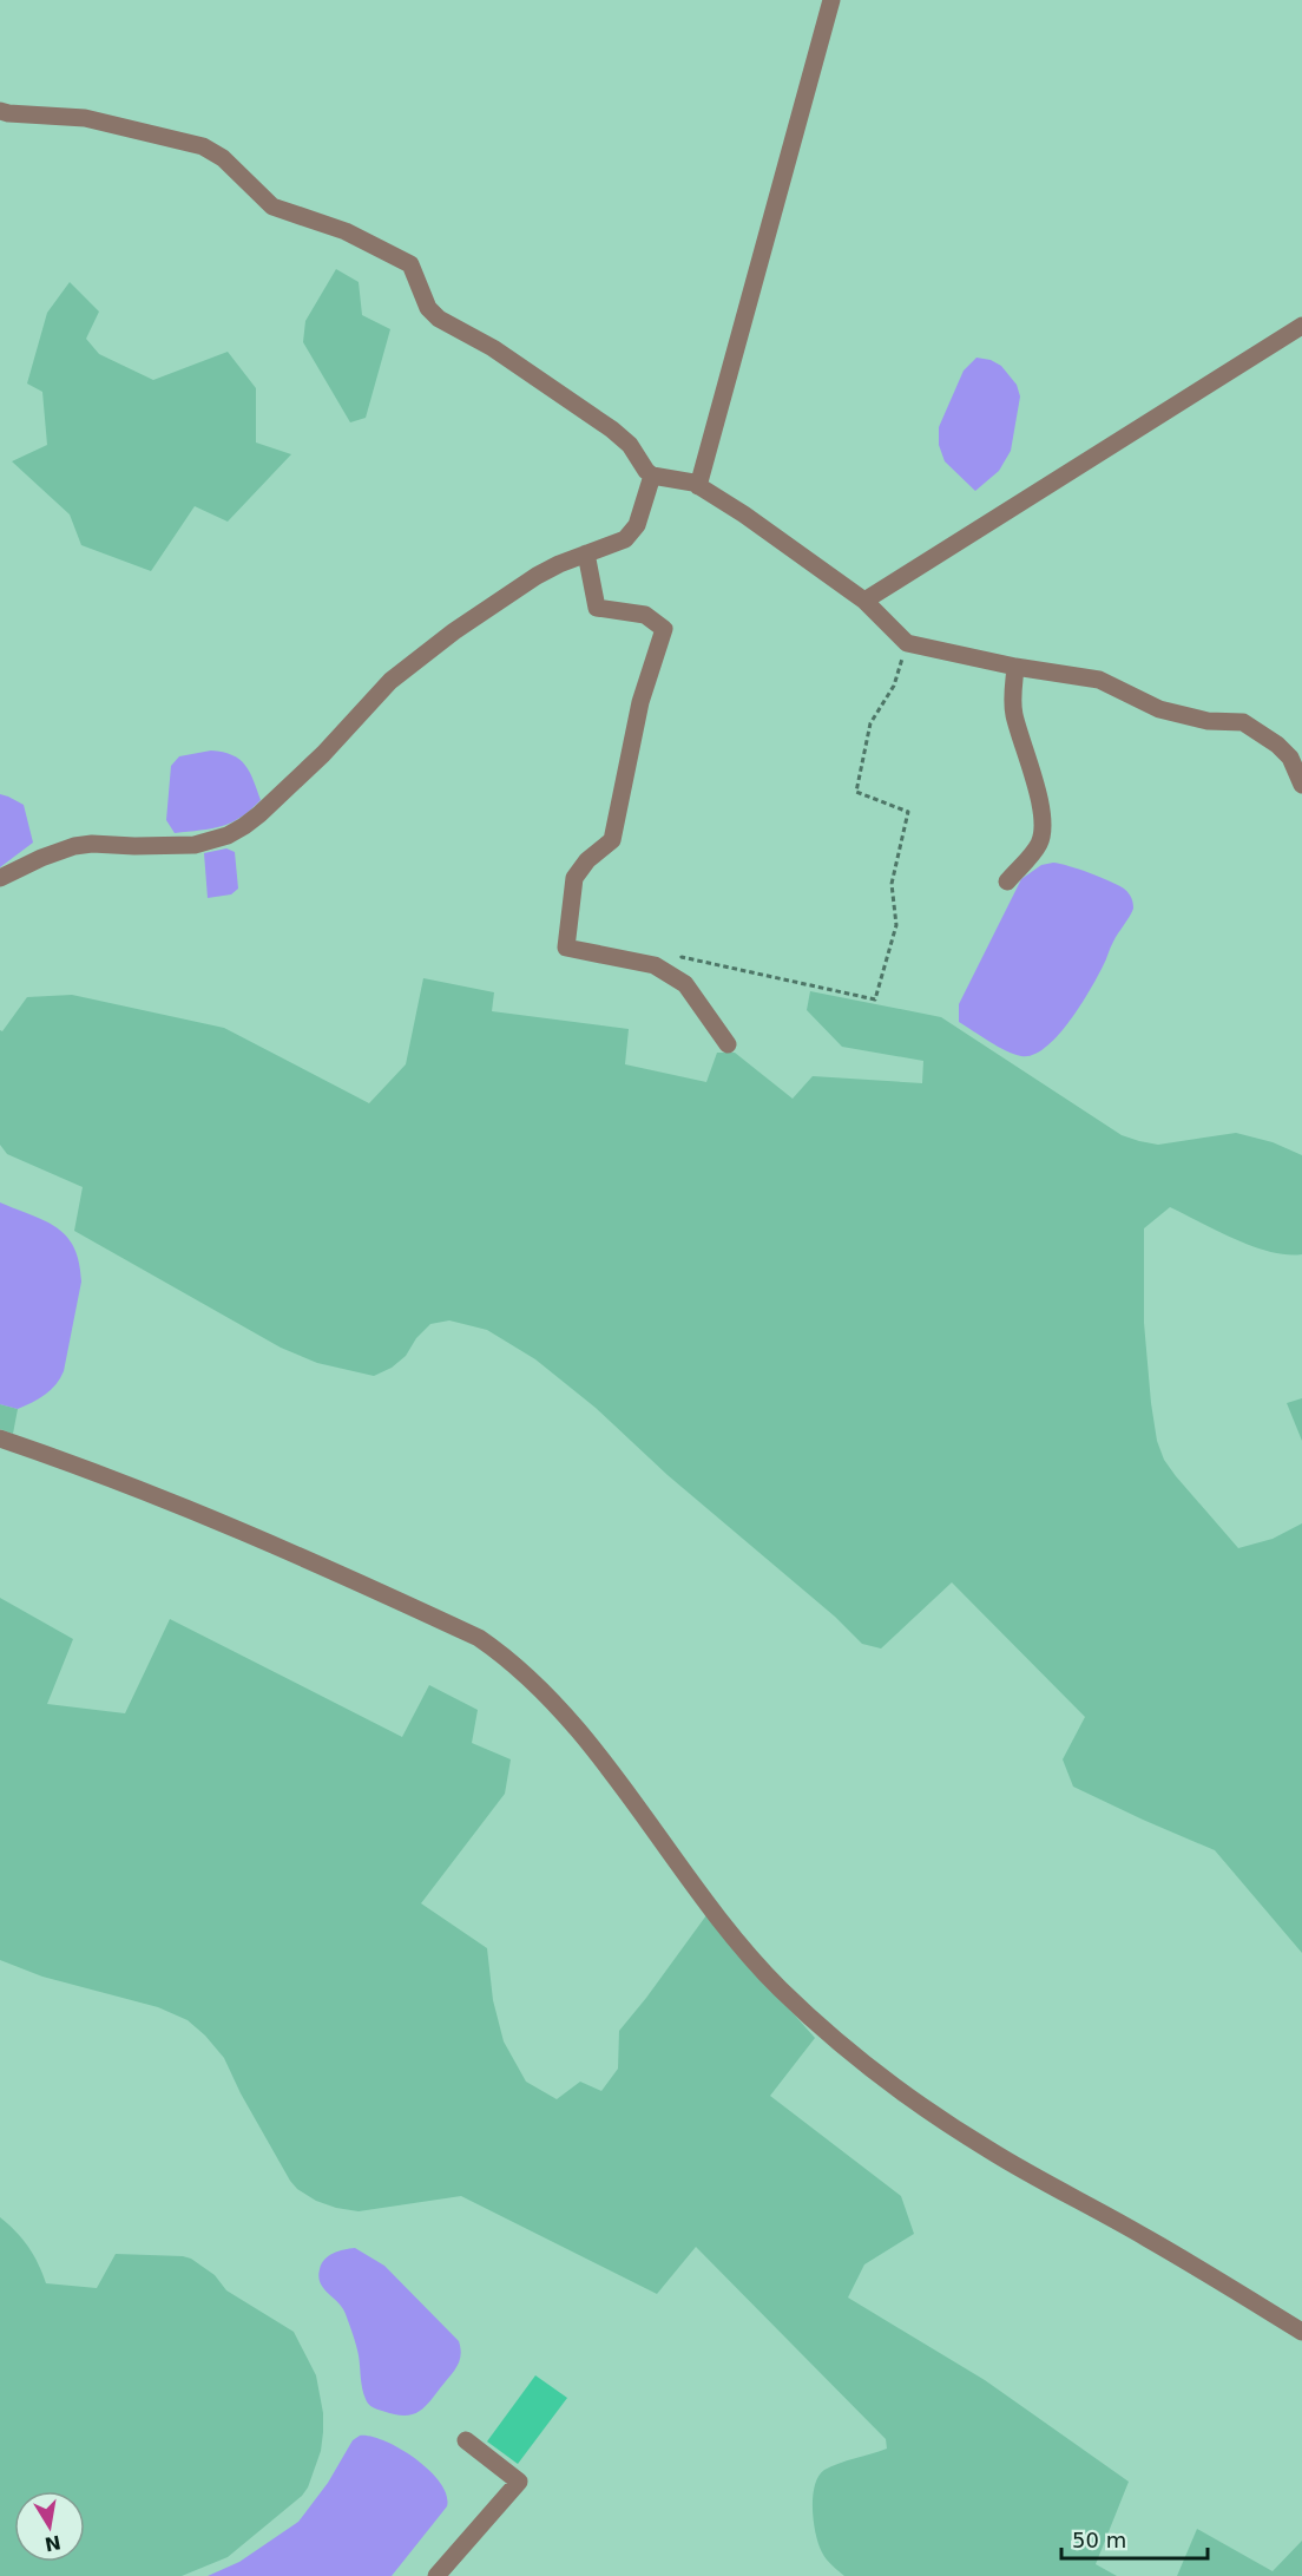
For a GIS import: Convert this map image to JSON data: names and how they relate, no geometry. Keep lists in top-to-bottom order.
{
  "scale_bar": "50 m",
  "north": "bottom"
}
